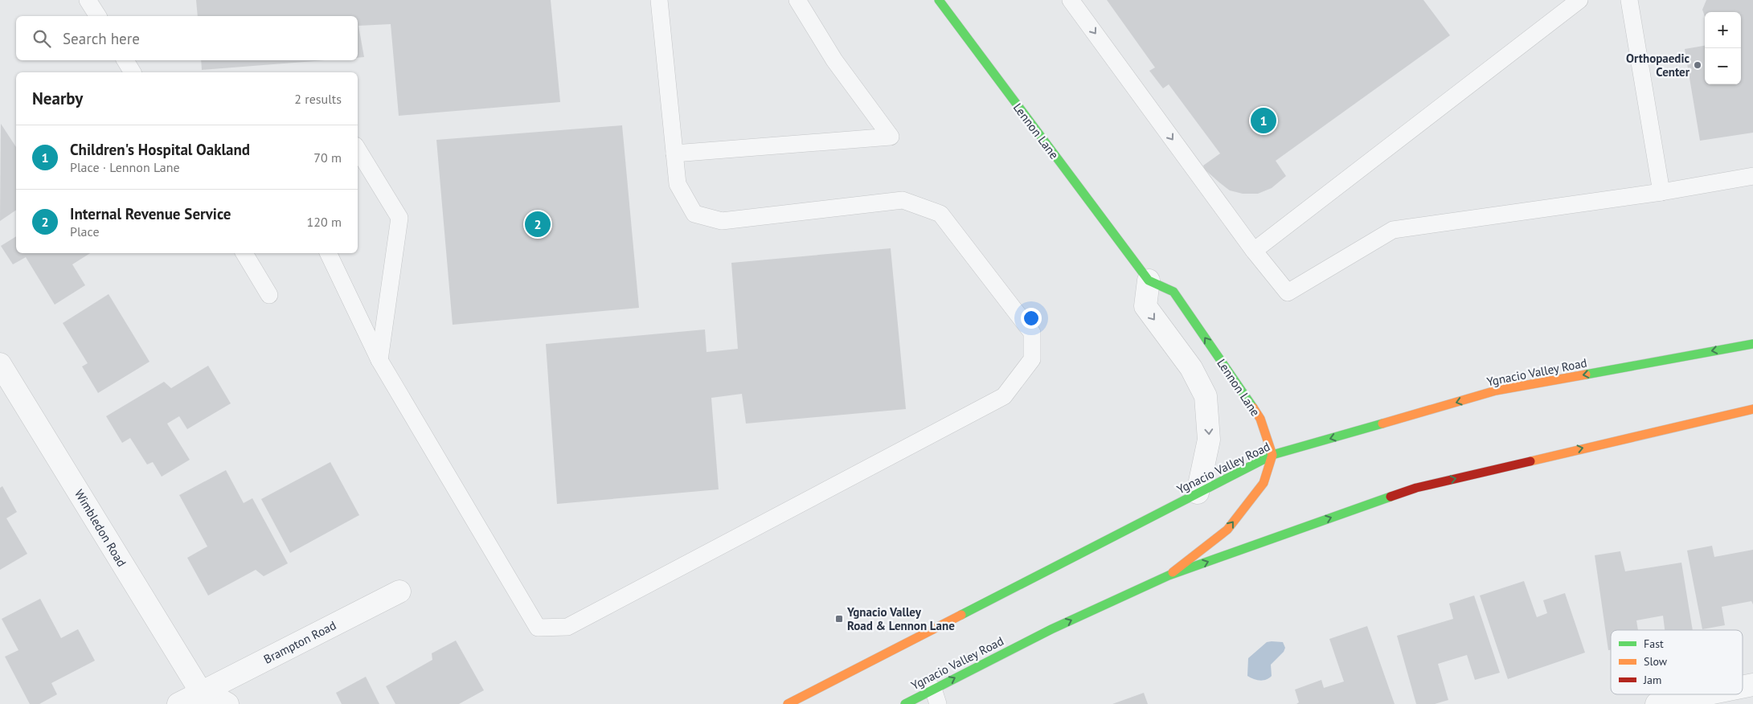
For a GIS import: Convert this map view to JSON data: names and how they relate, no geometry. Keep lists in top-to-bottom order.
{
  "streets": {
    "main road": ["Lennon Lane", "Ygnacio Valley Road"],
    "street": ["Wimbledon Road", "Brampton Road"]
  },
  "crossings": [
    ["Lennon Lane", "Ygnacio Valley Road"],
    ["Wimbledon Road", "Brampton Road"]
  ],
  "one_way": ["Lennon Lane"],
  "places": {
    "other": ["Orthopaedic Center"],
    "transit": ["Ygnacio Valley Road & Lennon Lane"]
  },
  "legend": ["Fast", "Slow", "Jam"],
  "page": {
    "map_buttons": ["+", "−"],
    "search": "Search here",
    "heading": ["Nearby", "2 results"],
    "pins": ["1", "2"],
    "list": [
      {
        "mark": "1",
        "name": "Children's Hospital Oakland",
        "note": "Place · Lennon Lane",
        "value": "70 m"
      },
      {
        "mark": "2",
        "name": "Internal Revenue Service",
        "note": "Place",
        "value": "120 m"
      }
    ]
  }
}
